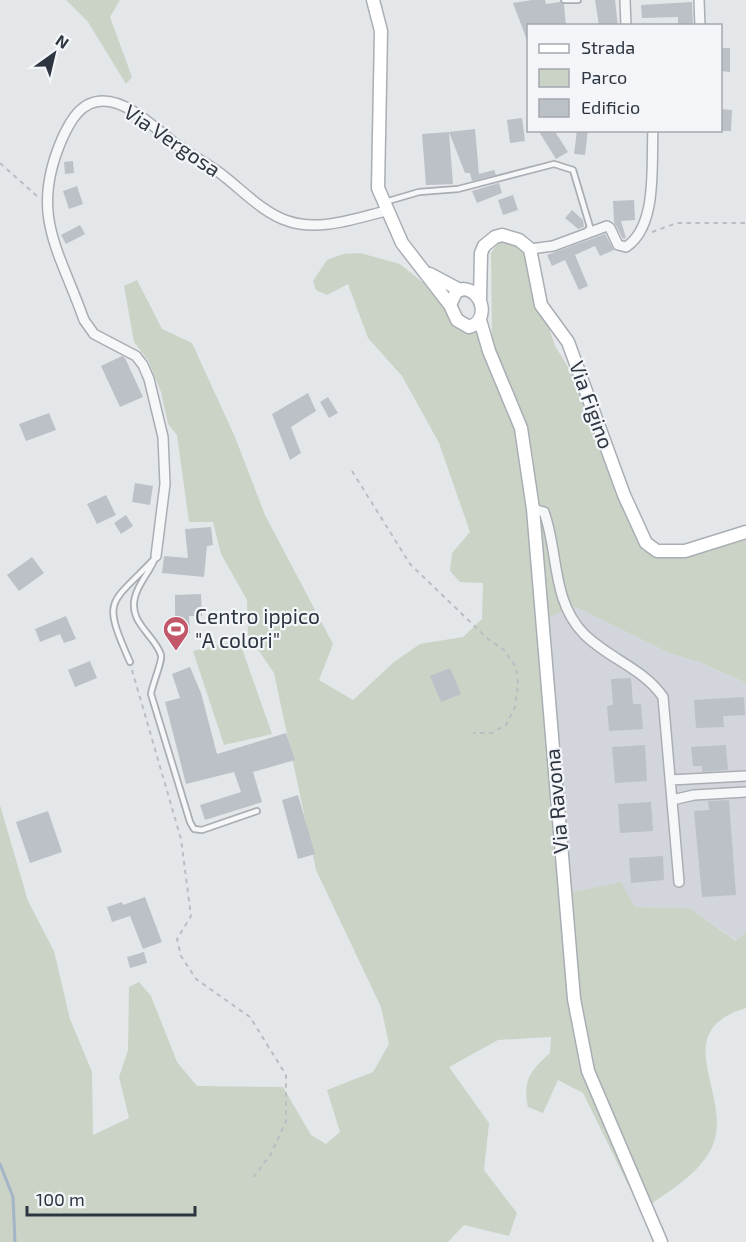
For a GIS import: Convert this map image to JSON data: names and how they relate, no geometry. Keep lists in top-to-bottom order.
{
  "streets": {
    "street": ["Via Vergosa", "Via Figino", "Via Ravona"]
  },
  "places": {
    "sports": ["Centro ippico \"A colori\""]
  },
  "legend": ["Strada", "Parco", "Edificio"],
  "scale_bar": "100 m",
  "north": "top right"
}
